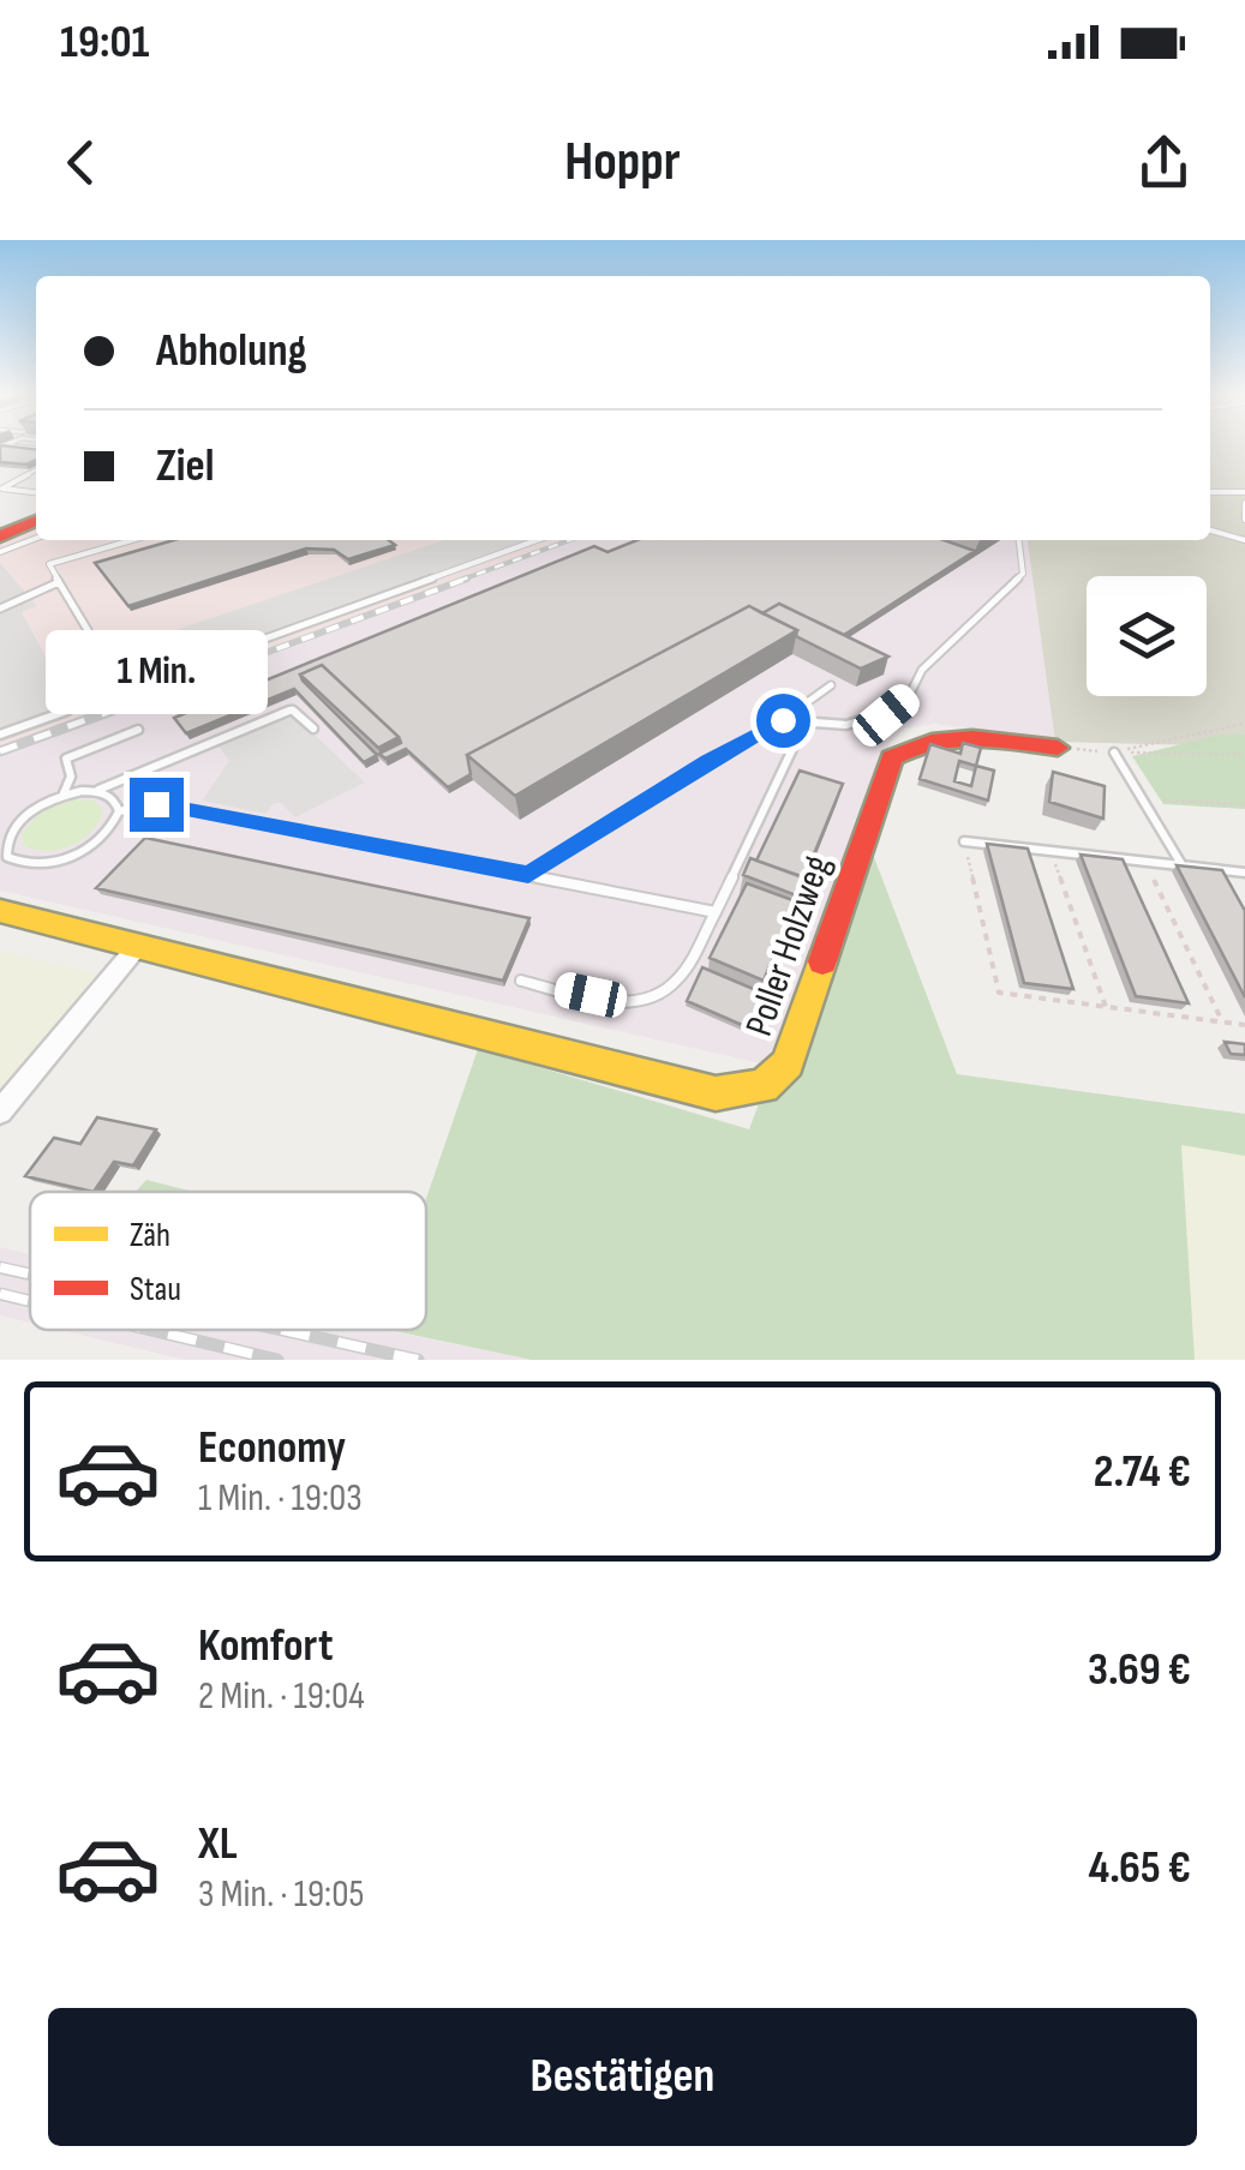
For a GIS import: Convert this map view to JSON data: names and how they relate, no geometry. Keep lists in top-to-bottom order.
{
  "streets": {
    "street": ["Poller Holzweg"]
  },
  "legend": ["Zäh", "Stau"],
  "page": {
    "status": "19:01",
    "header": "Hoppr",
    "banner": ["Abholung", "Ziel"],
    "bubble": "1 Min.",
    "list": [
      {
        "name": "Economy",
        "note": "1 Min. · 19:03",
        "value": "2.74 €"
      },
      {
        "name": "Komfort",
        "note": "2 Min. · 19:04",
        "value": "3.69 €"
      },
      {
        "name": "XL",
        "note": "3 Min. · 19:05",
        "value": "4.65 €"
      }
    ],
    "buttons": "Bestätigen"
  }
}
